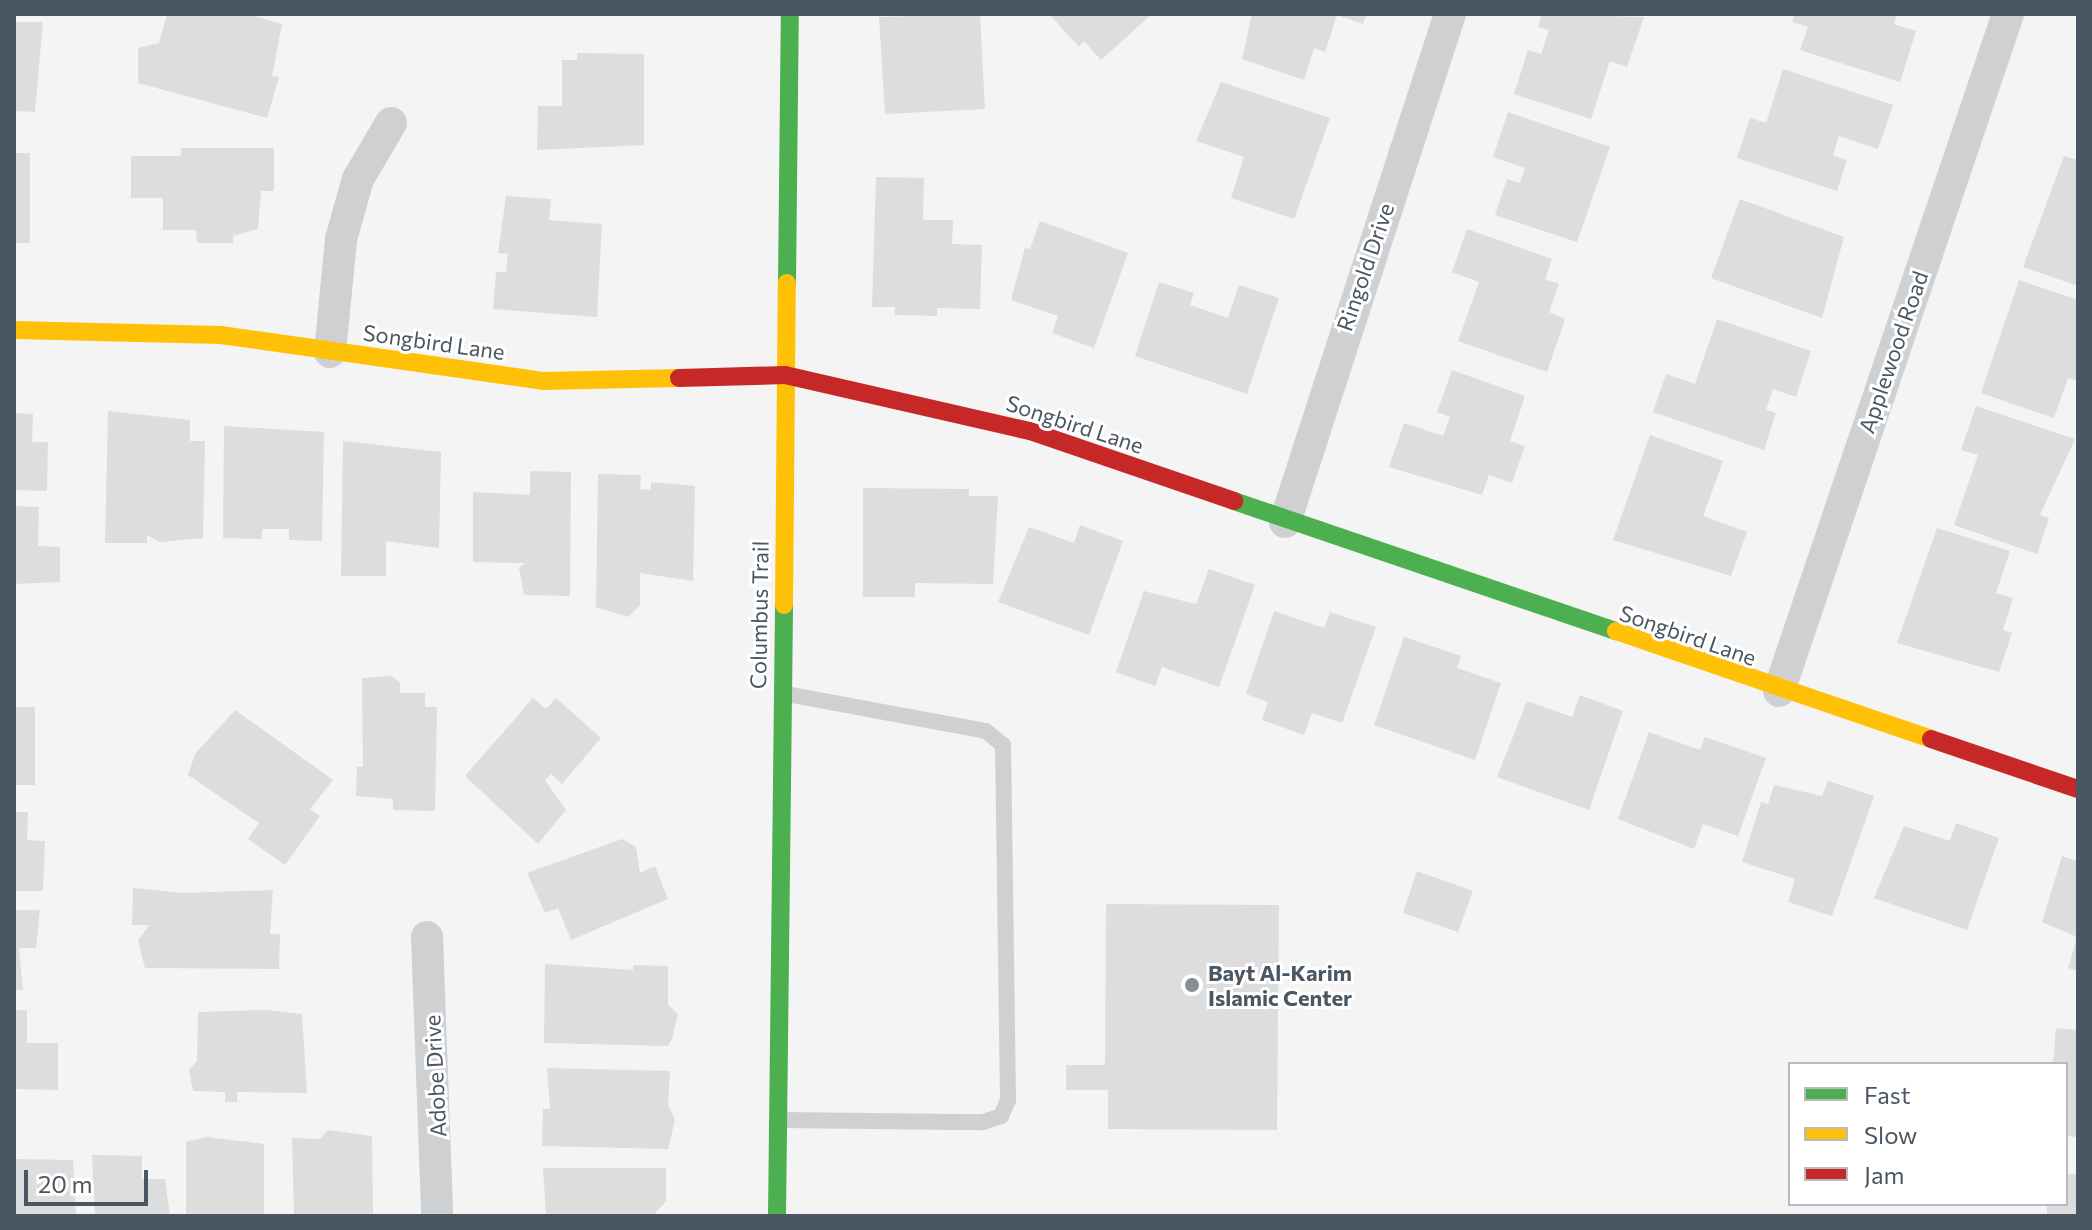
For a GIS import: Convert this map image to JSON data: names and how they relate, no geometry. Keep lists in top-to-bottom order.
{
  "streets": {
    "street": [
      "Ringold Drive",
      "Songbird Lane",
      "Applewood Road",
      "Columbus Trail",
      "Adobe Drive"
    ]
  },
  "crossings": [
    ["Ringold Drive", "Songbird Lane"],
    ["Songbird Lane", "Applewood Road"],
    ["Songbird Lane", "Columbus Trail"]
  ],
  "places": ["Bayt Al-Karim Islamic Center"],
  "legend": ["Fast", "Slow", "Jam"],
  "scale_bar": "20 m"
}
